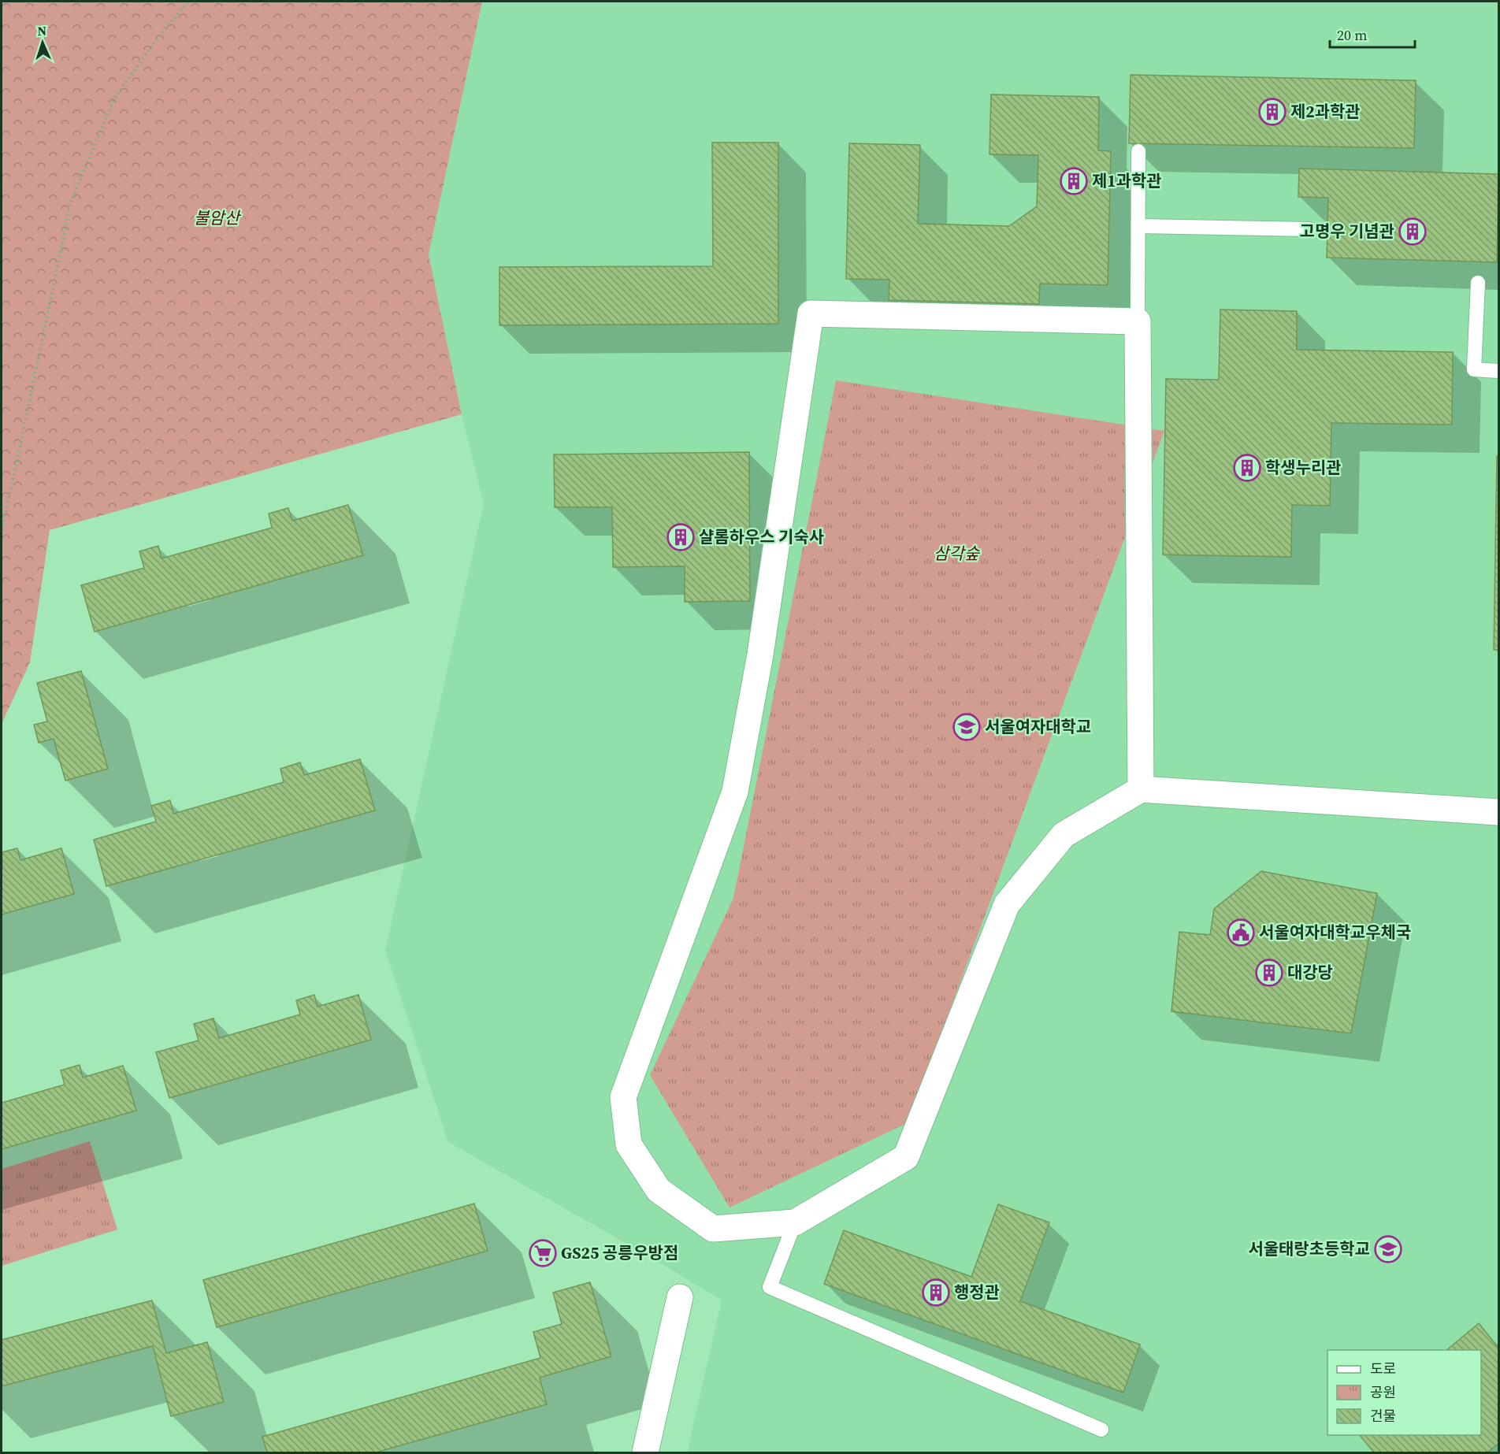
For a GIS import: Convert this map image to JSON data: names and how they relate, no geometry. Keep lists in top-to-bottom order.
{
  "parks": ["불암산", "삼각숲"],
  "places": {
    "building": [
      "제2과학관",
      "제1과학관",
      "고명우 기념관",
      "학생누리관",
      "샬롬하우스 기숙사",
      "대강당",
      "행정관"
    ],
    "school or university": ["서울여자대학교", "서울태랑초등학교"],
    "public building": ["서울여자대학교우체국"],
    "supermarket": ["GS25 공릉우방점"]
  },
  "legend": ["도로", "공원", "건물"],
  "scale_bar": "20 m",
  "north": "top"
}
